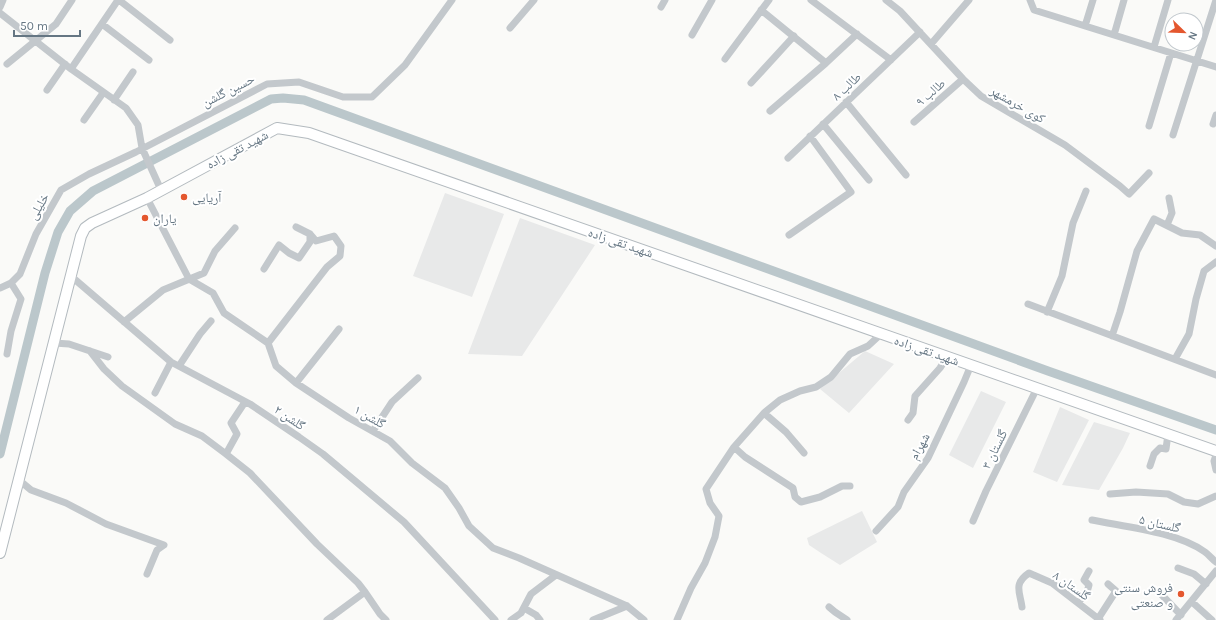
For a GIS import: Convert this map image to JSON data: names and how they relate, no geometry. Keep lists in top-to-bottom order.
{
  "streets": {
    "main road": ["شهید تقی زاده"],
    "street": [
      "طالب ۸",
      "حسین گلشن",
      "طالب ۹",
      "کوی خرمشهر",
      "خلیلی",
      "گلشن ۱",
      "گلشن ۲",
      "شهرام",
      "گلستان ۳",
      "گلستان ۵",
      "گلستان ۸"
    ]
  },
  "crossings": [
    ["طالب ۸", "کوی خرمشهر"],
    ["حسین گلشن", "خلیلی"],
    ["طالب ۹", "کوی خرمشهر"],
    ["شهید تقی زاده", "گلشن ۲"],
    ["شهید تقی زاده", "شهرام"],
    ["شهید تقی زاده", "گلستان ۳"]
  ],
  "places": ["آریایی", "یاران", "فروش سنتی و صنعتی"],
  "scale_bar": "50 m",
  "north": "bottom right"
}
